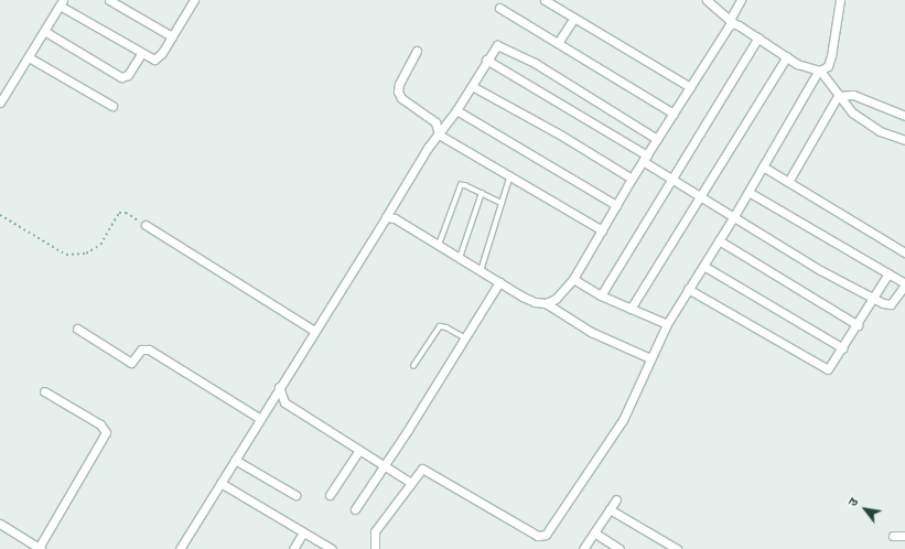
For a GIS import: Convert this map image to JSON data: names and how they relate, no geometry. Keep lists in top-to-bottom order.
{
  "north": "top left"
}
